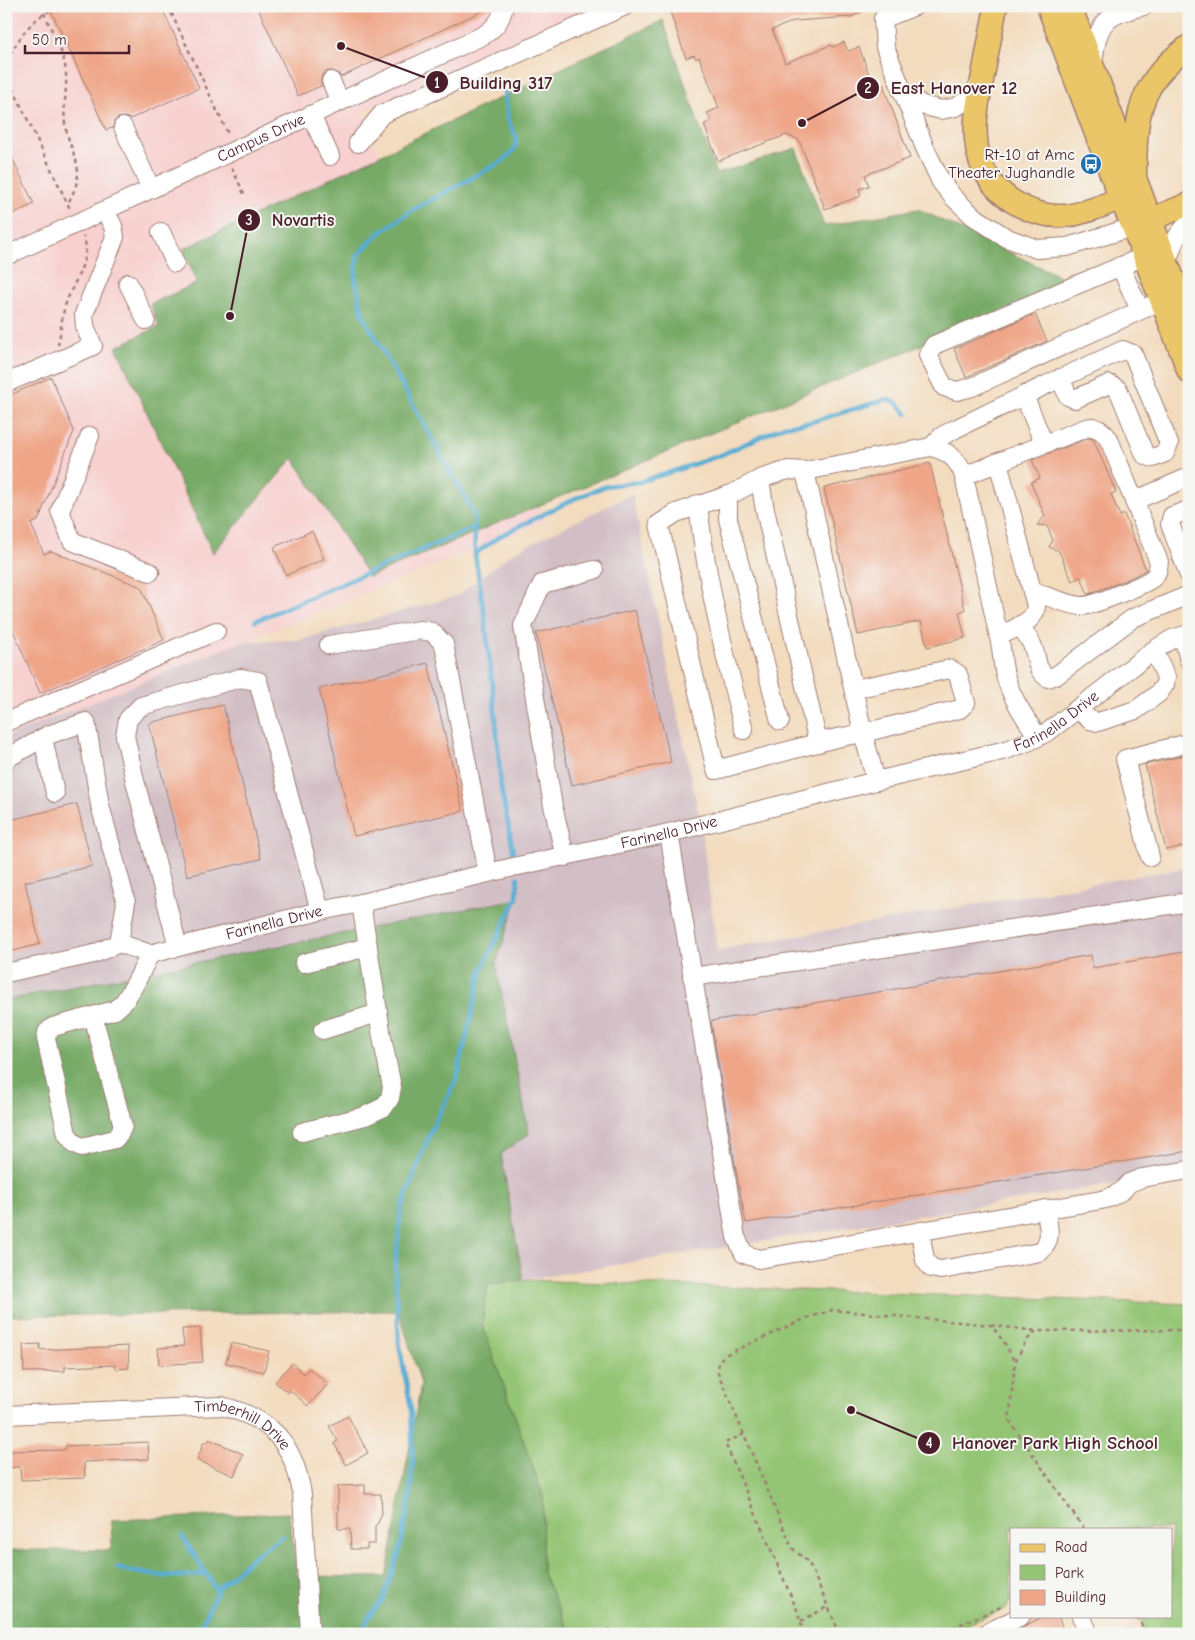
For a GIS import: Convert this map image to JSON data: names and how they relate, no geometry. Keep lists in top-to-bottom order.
{
  "streets": {
    "street": ["Campus Drive", "Farinella Drive", "Timberhill Drive"]
  },
  "places": {
    "other": [
      "Building 317",
      "East Hanover 12",
      "Novartis",
      "Hanover Park High School"
    ],
    "bus stop": ["Rt-10 at Amc Theater Jughandle"]
  },
  "legend": ["Road", "Park", "Building"],
  "scale_bar": "50 m"
}
